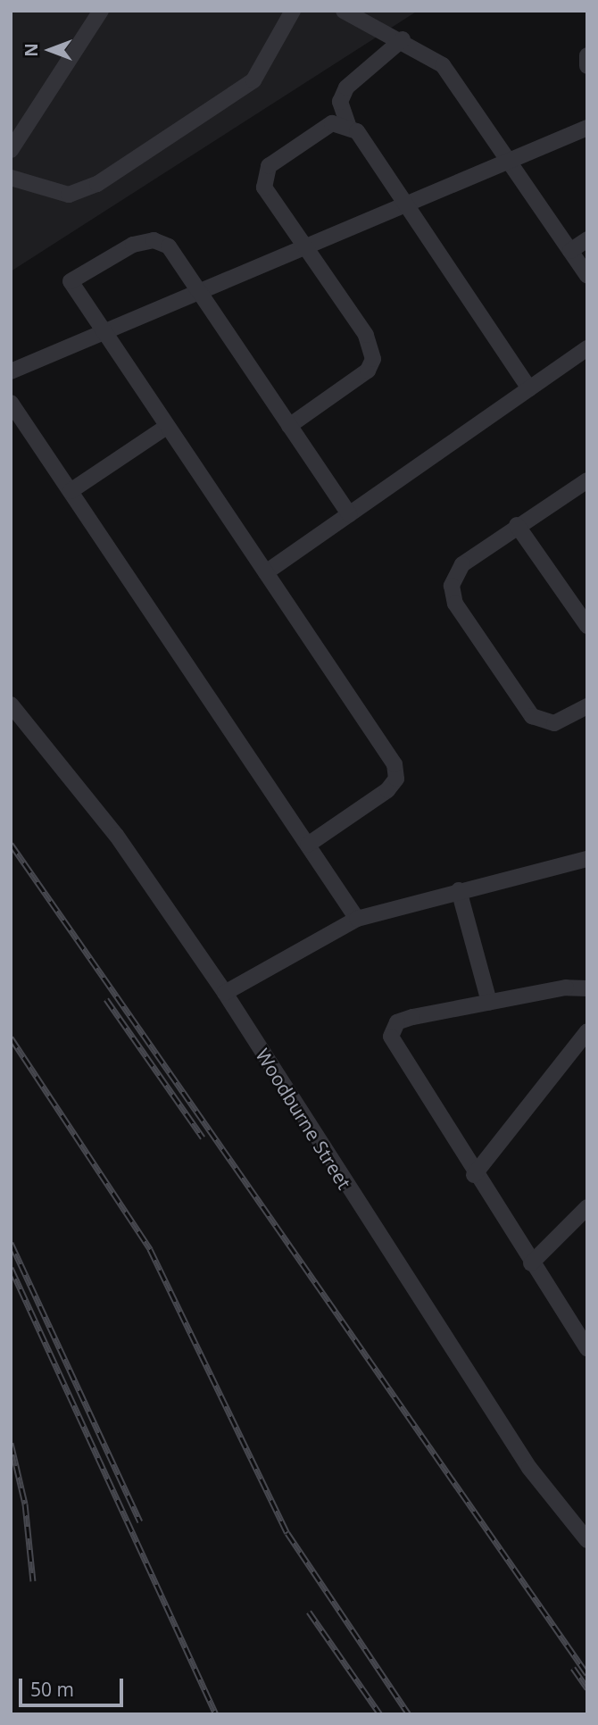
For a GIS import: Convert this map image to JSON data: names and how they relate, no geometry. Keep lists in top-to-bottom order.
{
  "streets": {
    "street": ["Woodburne Street"]
  },
  "scale_bar": "50 m",
  "north": "left"
}
